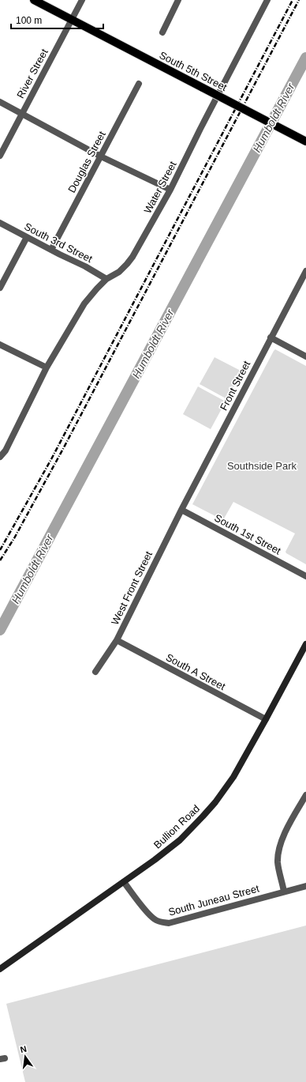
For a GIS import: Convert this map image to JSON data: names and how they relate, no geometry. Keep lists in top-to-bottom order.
{
  "streets": {
    "main road": ["South 5th Street"],
    "street": [
      "River Street",
      "Douglas Street",
      "Water Street",
      "South 3rd Street",
      "Front Street",
      "South 1st Street",
      "West Front Street",
      "South A Street",
      "Bullion Road",
      "South Juneau Street"
    ]
  },
  "crossings": [
    ["South 5th Street", "River Street"],
    ["Douglas Street", "South 3rd Street"],
    ["Water Street", "South 3rd Street"],
    ["Front Street", "South 1st Street"],
    ["Front Street", "West Front Street"],
    ["South 1st Street", "West Front Street"],
    ["West Front Street", "South A Street"],
    ["South A Street", "Bullion Road"],
    ["Bullion Road", "South Juneau Street"]
  ],
  "water": ["Humboldt River"],
  "parks": ["Southside Park"],
  "scale_bar": "100 m",
  "north": "top"
}
